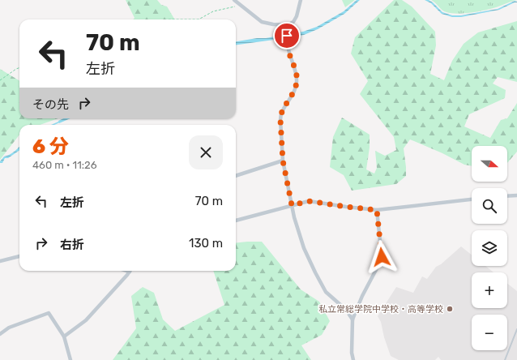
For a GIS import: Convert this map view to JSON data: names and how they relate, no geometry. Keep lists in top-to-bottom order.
{
  "places": ["私立常総学院中学校・高等学校"],
  "north": "right",
  "page": {
    "turn": ["70 m", "左折"],
    "then": "その先",
    "heading": ["6 分", "460 m · 11:26"],
    "map_buttons": ["+", "−"],
    "list": [
      {
        "name": "左折",
        "value": "70 m"
      },
      {
        "name": "右折",
        "value": "130 m"
      }
    ]
  }
}
